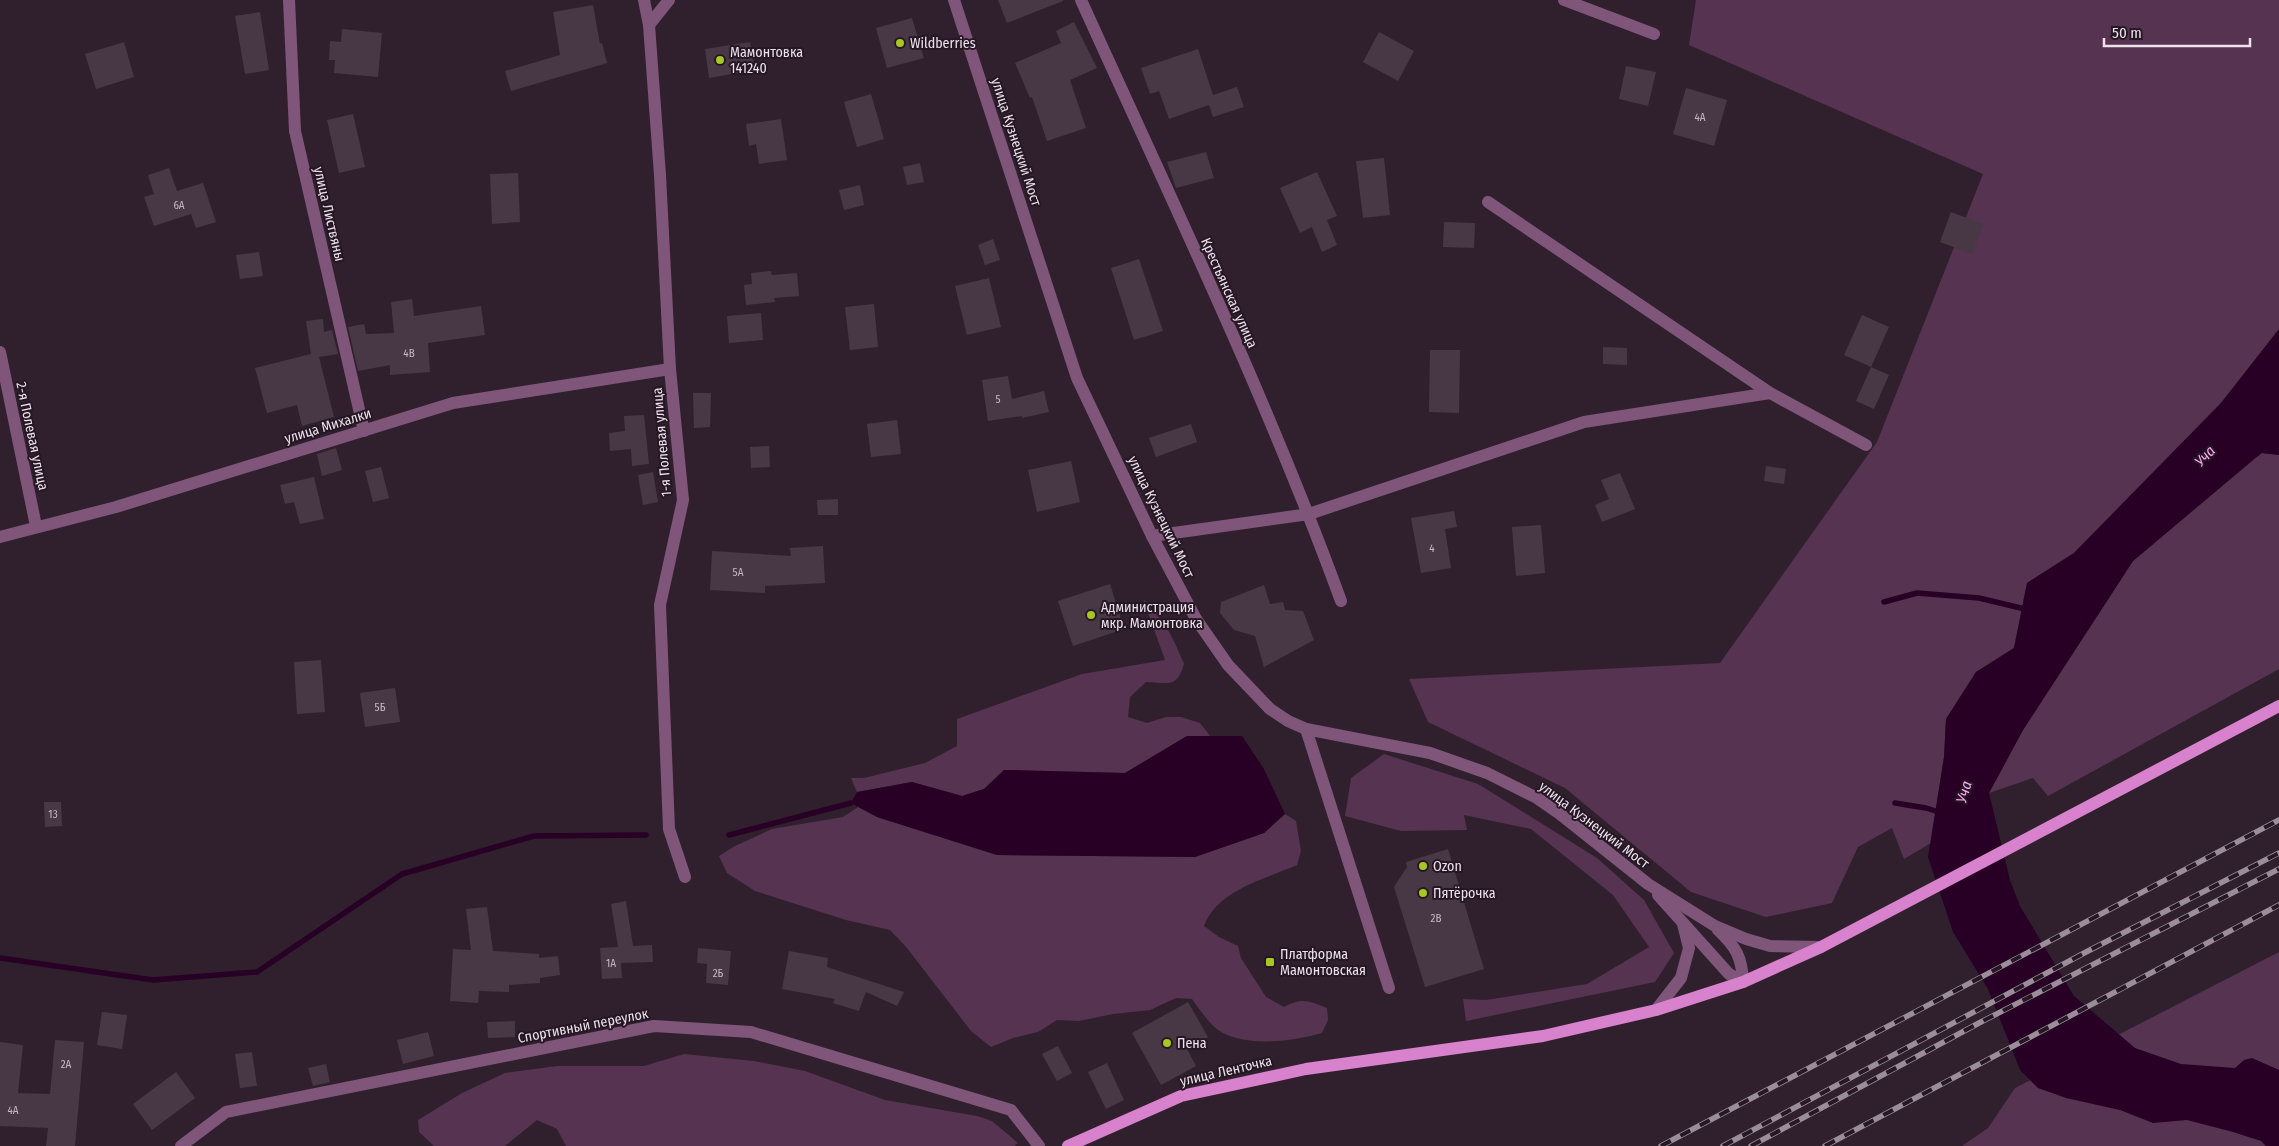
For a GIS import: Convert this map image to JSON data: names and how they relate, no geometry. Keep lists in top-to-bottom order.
{
  "streets": {
    "main road": ["улица Ленточка"],
    "street": [
      "улица Кузнецкий Мост",
      "улица Листвяны",
      "Крестьянская улица",
      "улица Михалки",
      "2-я Полевая улица",
      "1-я Полевая улица",
      "Спортивный переулок"
    ]
  },
  "crossings": [
    ["улица Листвяны", "улица Михалки"],
    ["улица Михалки", "2-я Полевая улица"],
    ["улица Михалки", "1-я Полевая улица"]
  ],
  "water": ["Уча"],
  "places": {
    "other": [
      "Wildberries",
      "Мамонтовка 141240",
      "Администрация мкр. Мамонтовка",
      "Ozon",
      "Пятёрочка",
      "Пена"
    ],
    "transit": ["Платформа Мамонтовская"]
  },
  "house_numbers": [
    "4А",
    "6А",
    "4В",
    "5",
    "4",
    "5А",
    "5Б",
    "13",
    "2В",
    "1А",
    "2Б",
    "2А",
    "4А"
  ],
  "scale_bar": "50 m"
}
